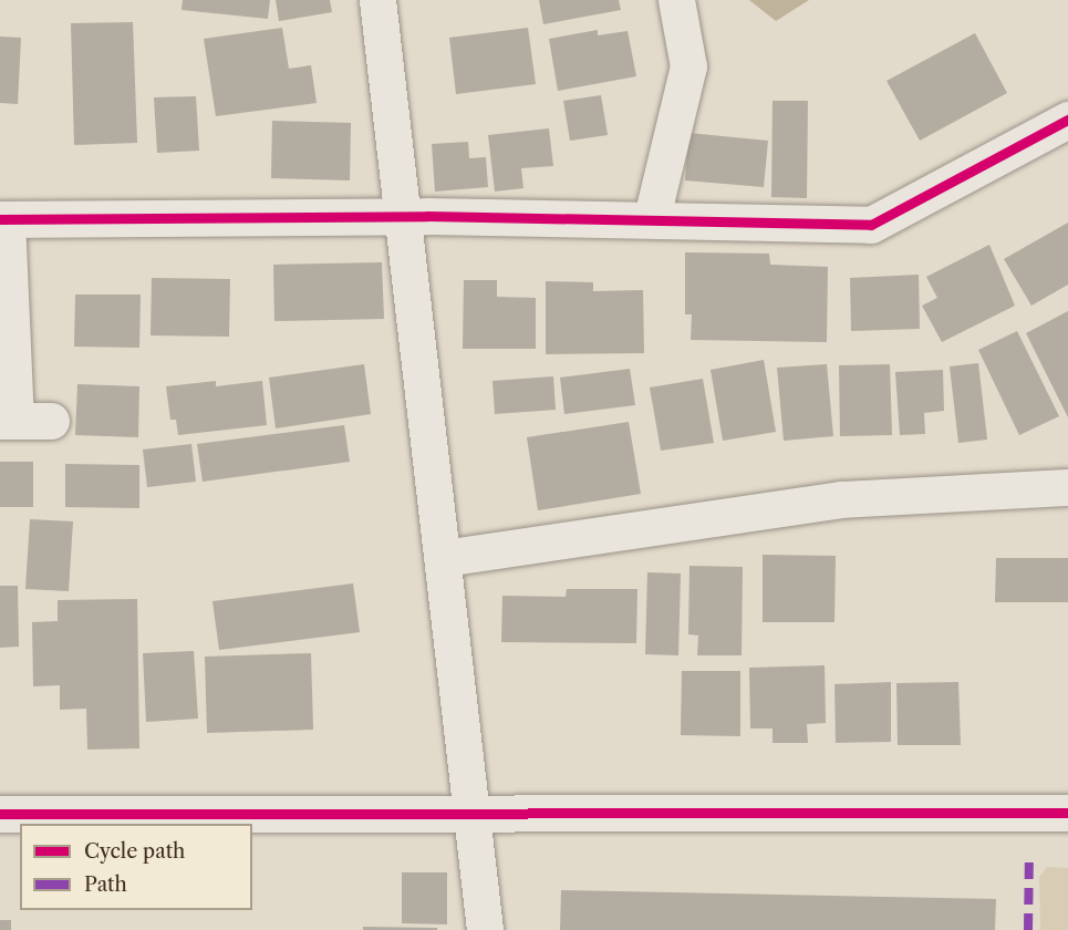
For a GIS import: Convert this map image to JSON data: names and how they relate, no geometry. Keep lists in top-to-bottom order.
{
  "legend": ["Cycle path", "Path"]
}
